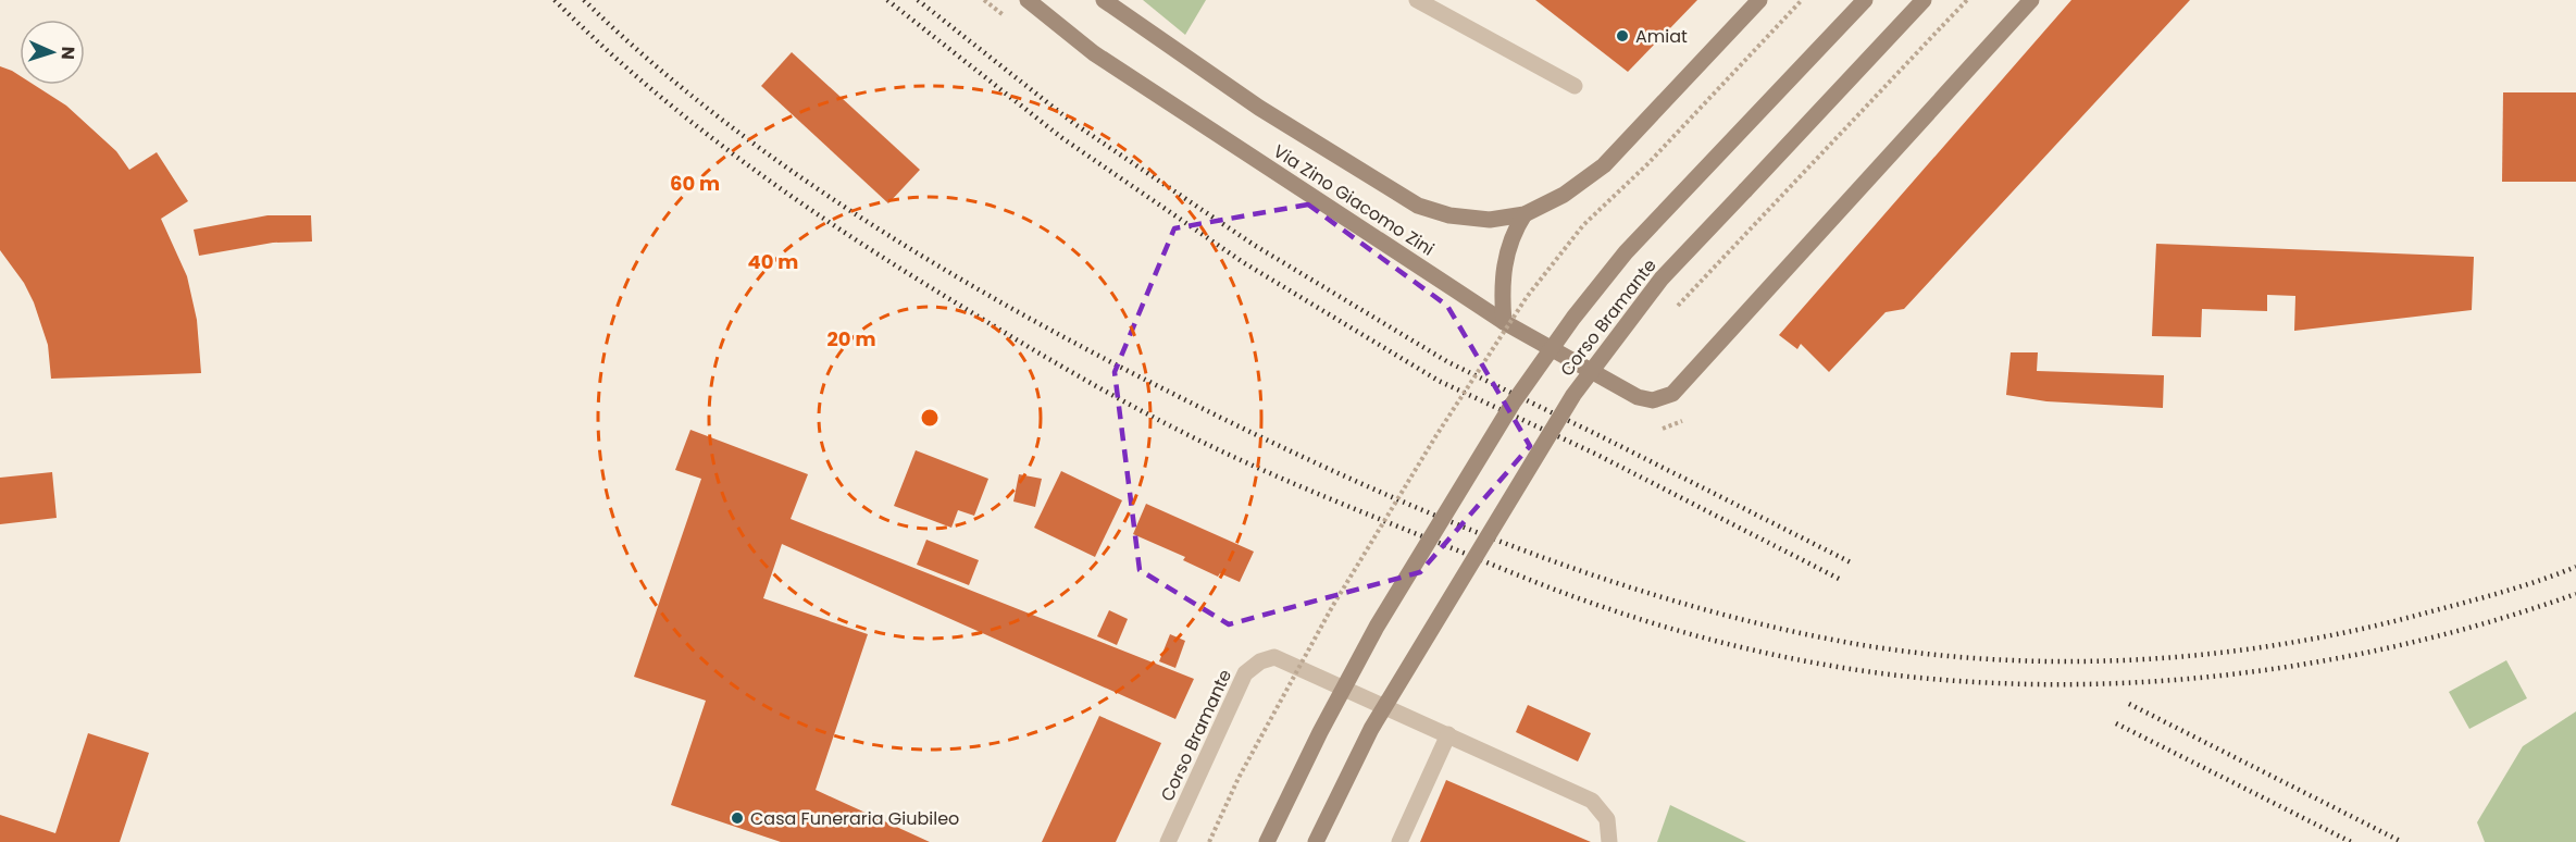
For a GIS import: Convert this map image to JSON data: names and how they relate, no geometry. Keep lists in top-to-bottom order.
{
  "streets": {
    "street": ["Via Zino Giacomo Zini", "Corso Bramante"]
  },
  "places": ["Amiat", "Casa Funeraria Giubileo"],
  "north": "right",
  "rings": ["60 m", "40 m", "20 m"]
}
